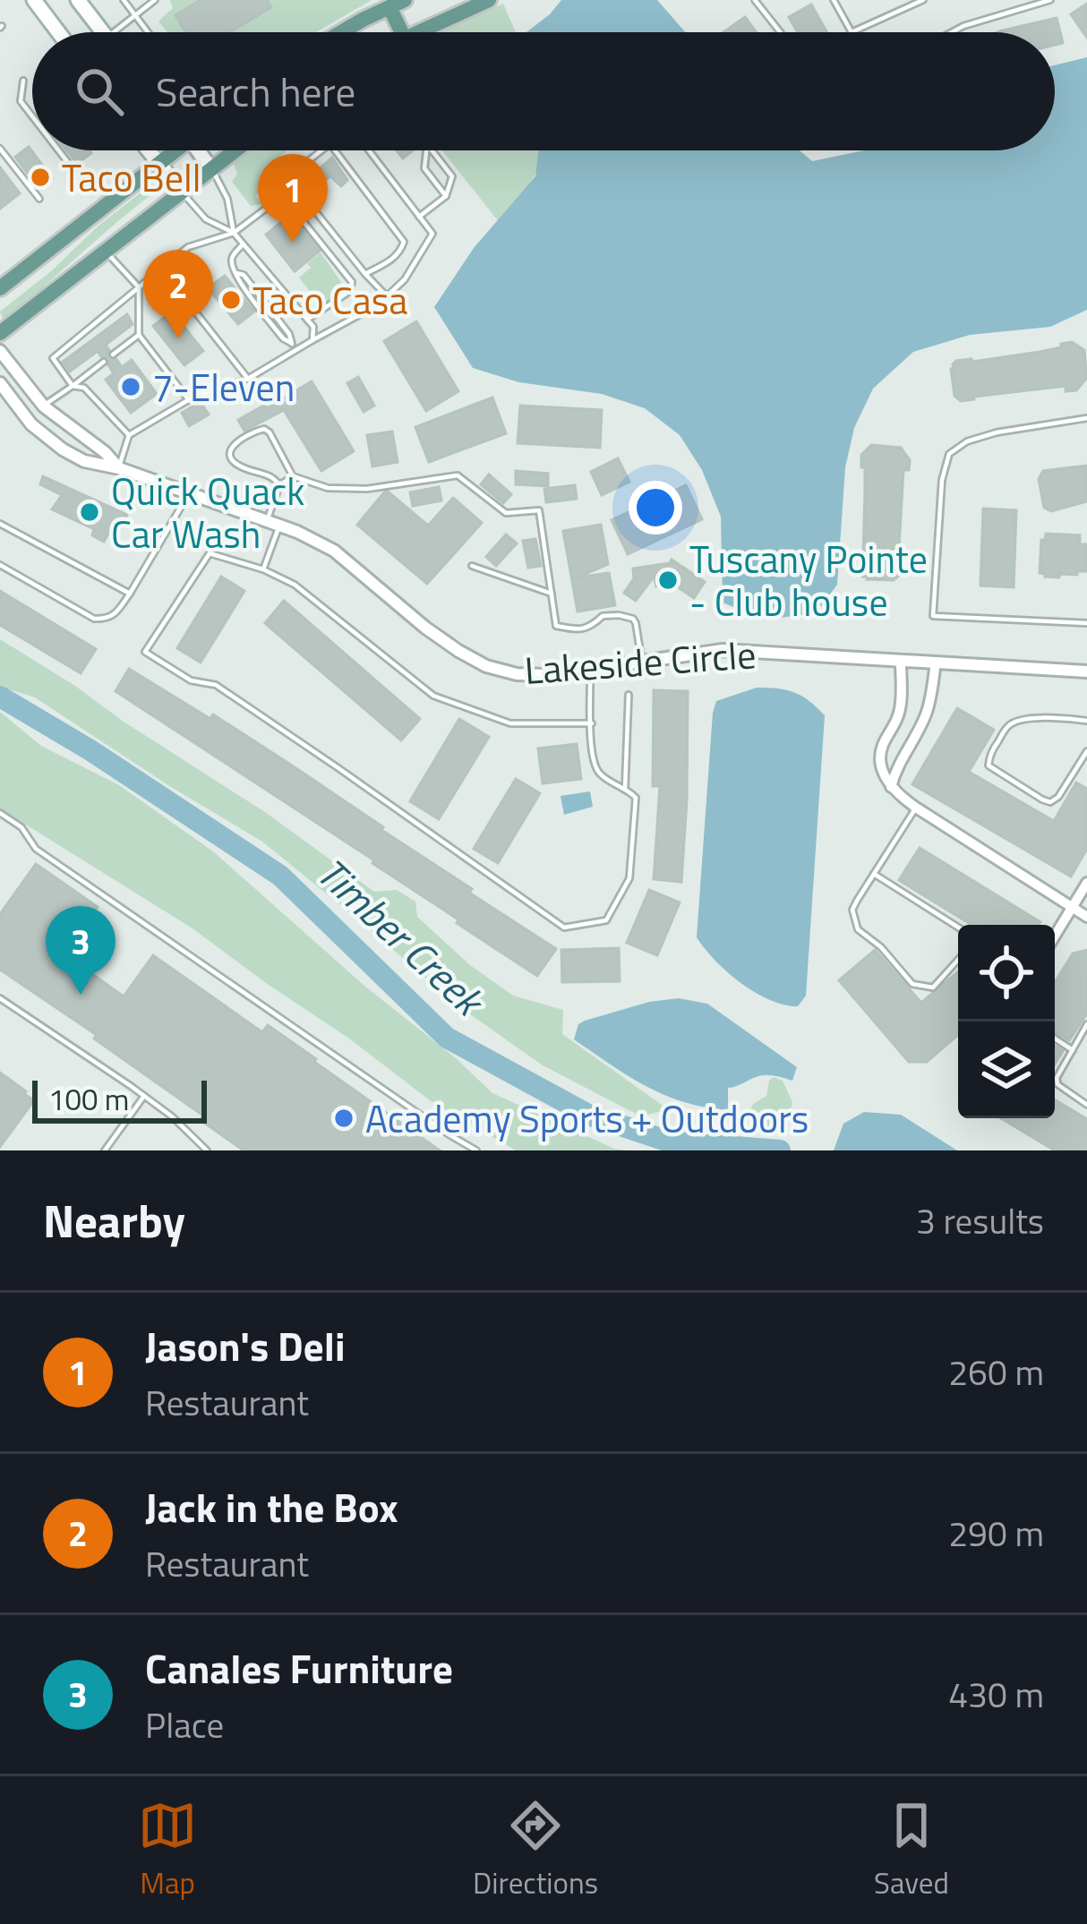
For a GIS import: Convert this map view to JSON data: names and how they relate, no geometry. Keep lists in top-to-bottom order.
{
  "streets": {
    "street": ["Lakeside Circle"]
  },
  "water": ["Timber Creek"],
  "places": [
    "Taco Bell",
    "Taco Casa",
    "7-Eleven",
    "Quick Quack Car Wash",
    "Tuscany Pointe - Club house",
    "Academy Sports + Outdoors"
  ],
  "scale_bar": "100 m",
  "page": {
    "search": "Search here",
    "pins": ["1", "2", "3"],
    "scale": "100 m",
    "heading": ["Nearby", "3 results"],
    "list": [
      {
        "mark": "1",
        "name": "Jason's Deli",
        "note": "Restaurant",
        "value": "260 m"
      },
      {
        "mark": "2",
        "name": "Jack in the Box",
        "note": "Restaurant",
        "value": "290 m"
      },
      {
        "mark": "3",
        "name": "Canales Furniture",
        "note": "Place",
        "value": "430 m"
      }
    ],
    "nav": ["Map", "Directions", "Saved"]
  }
}
